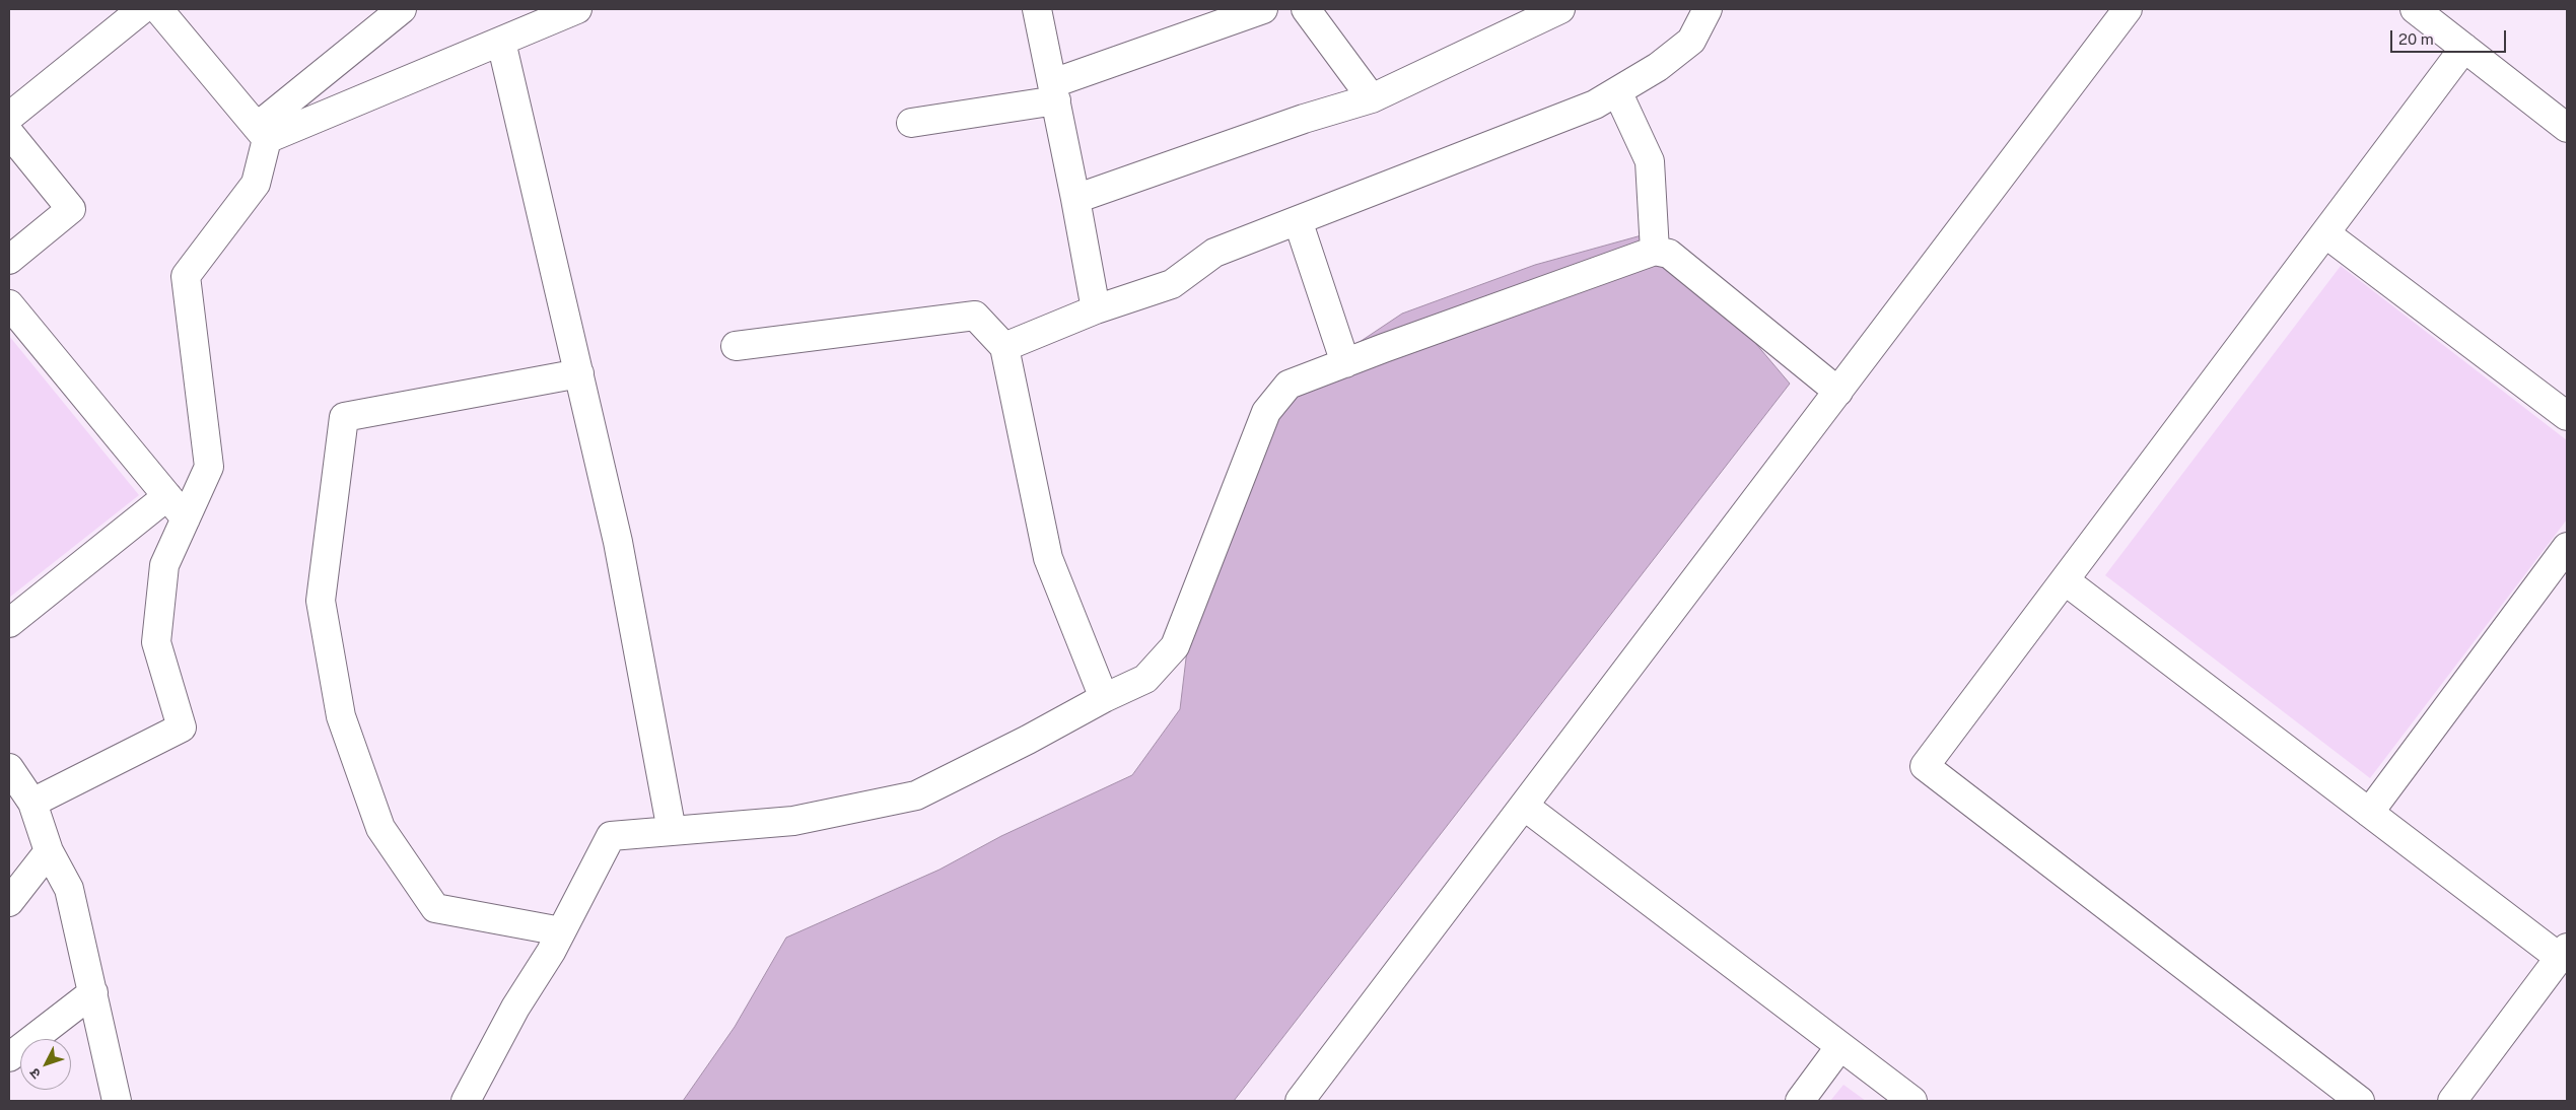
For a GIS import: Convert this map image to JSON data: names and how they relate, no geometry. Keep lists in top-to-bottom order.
{
  "scale_bar": "20 m",
  "north": "bottom left"
}
